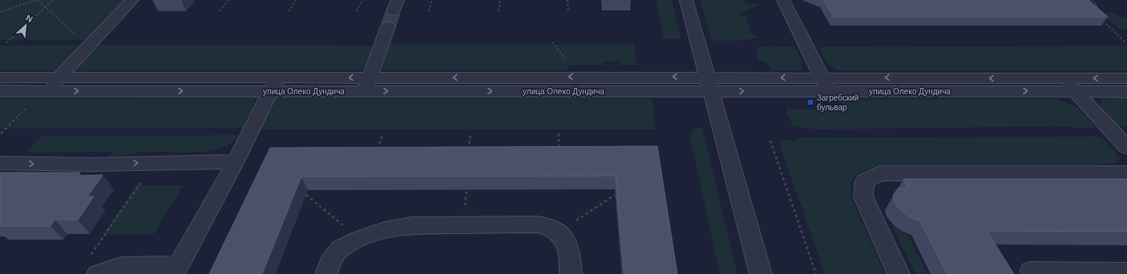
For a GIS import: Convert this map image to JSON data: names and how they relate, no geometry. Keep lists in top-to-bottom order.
{
  "streets": {
    "street": ["улица Олеко Дундича"]
  },
  "places": {
    "transit": ["Загребский бульвар"]
  },
  "north": "top right"
}
